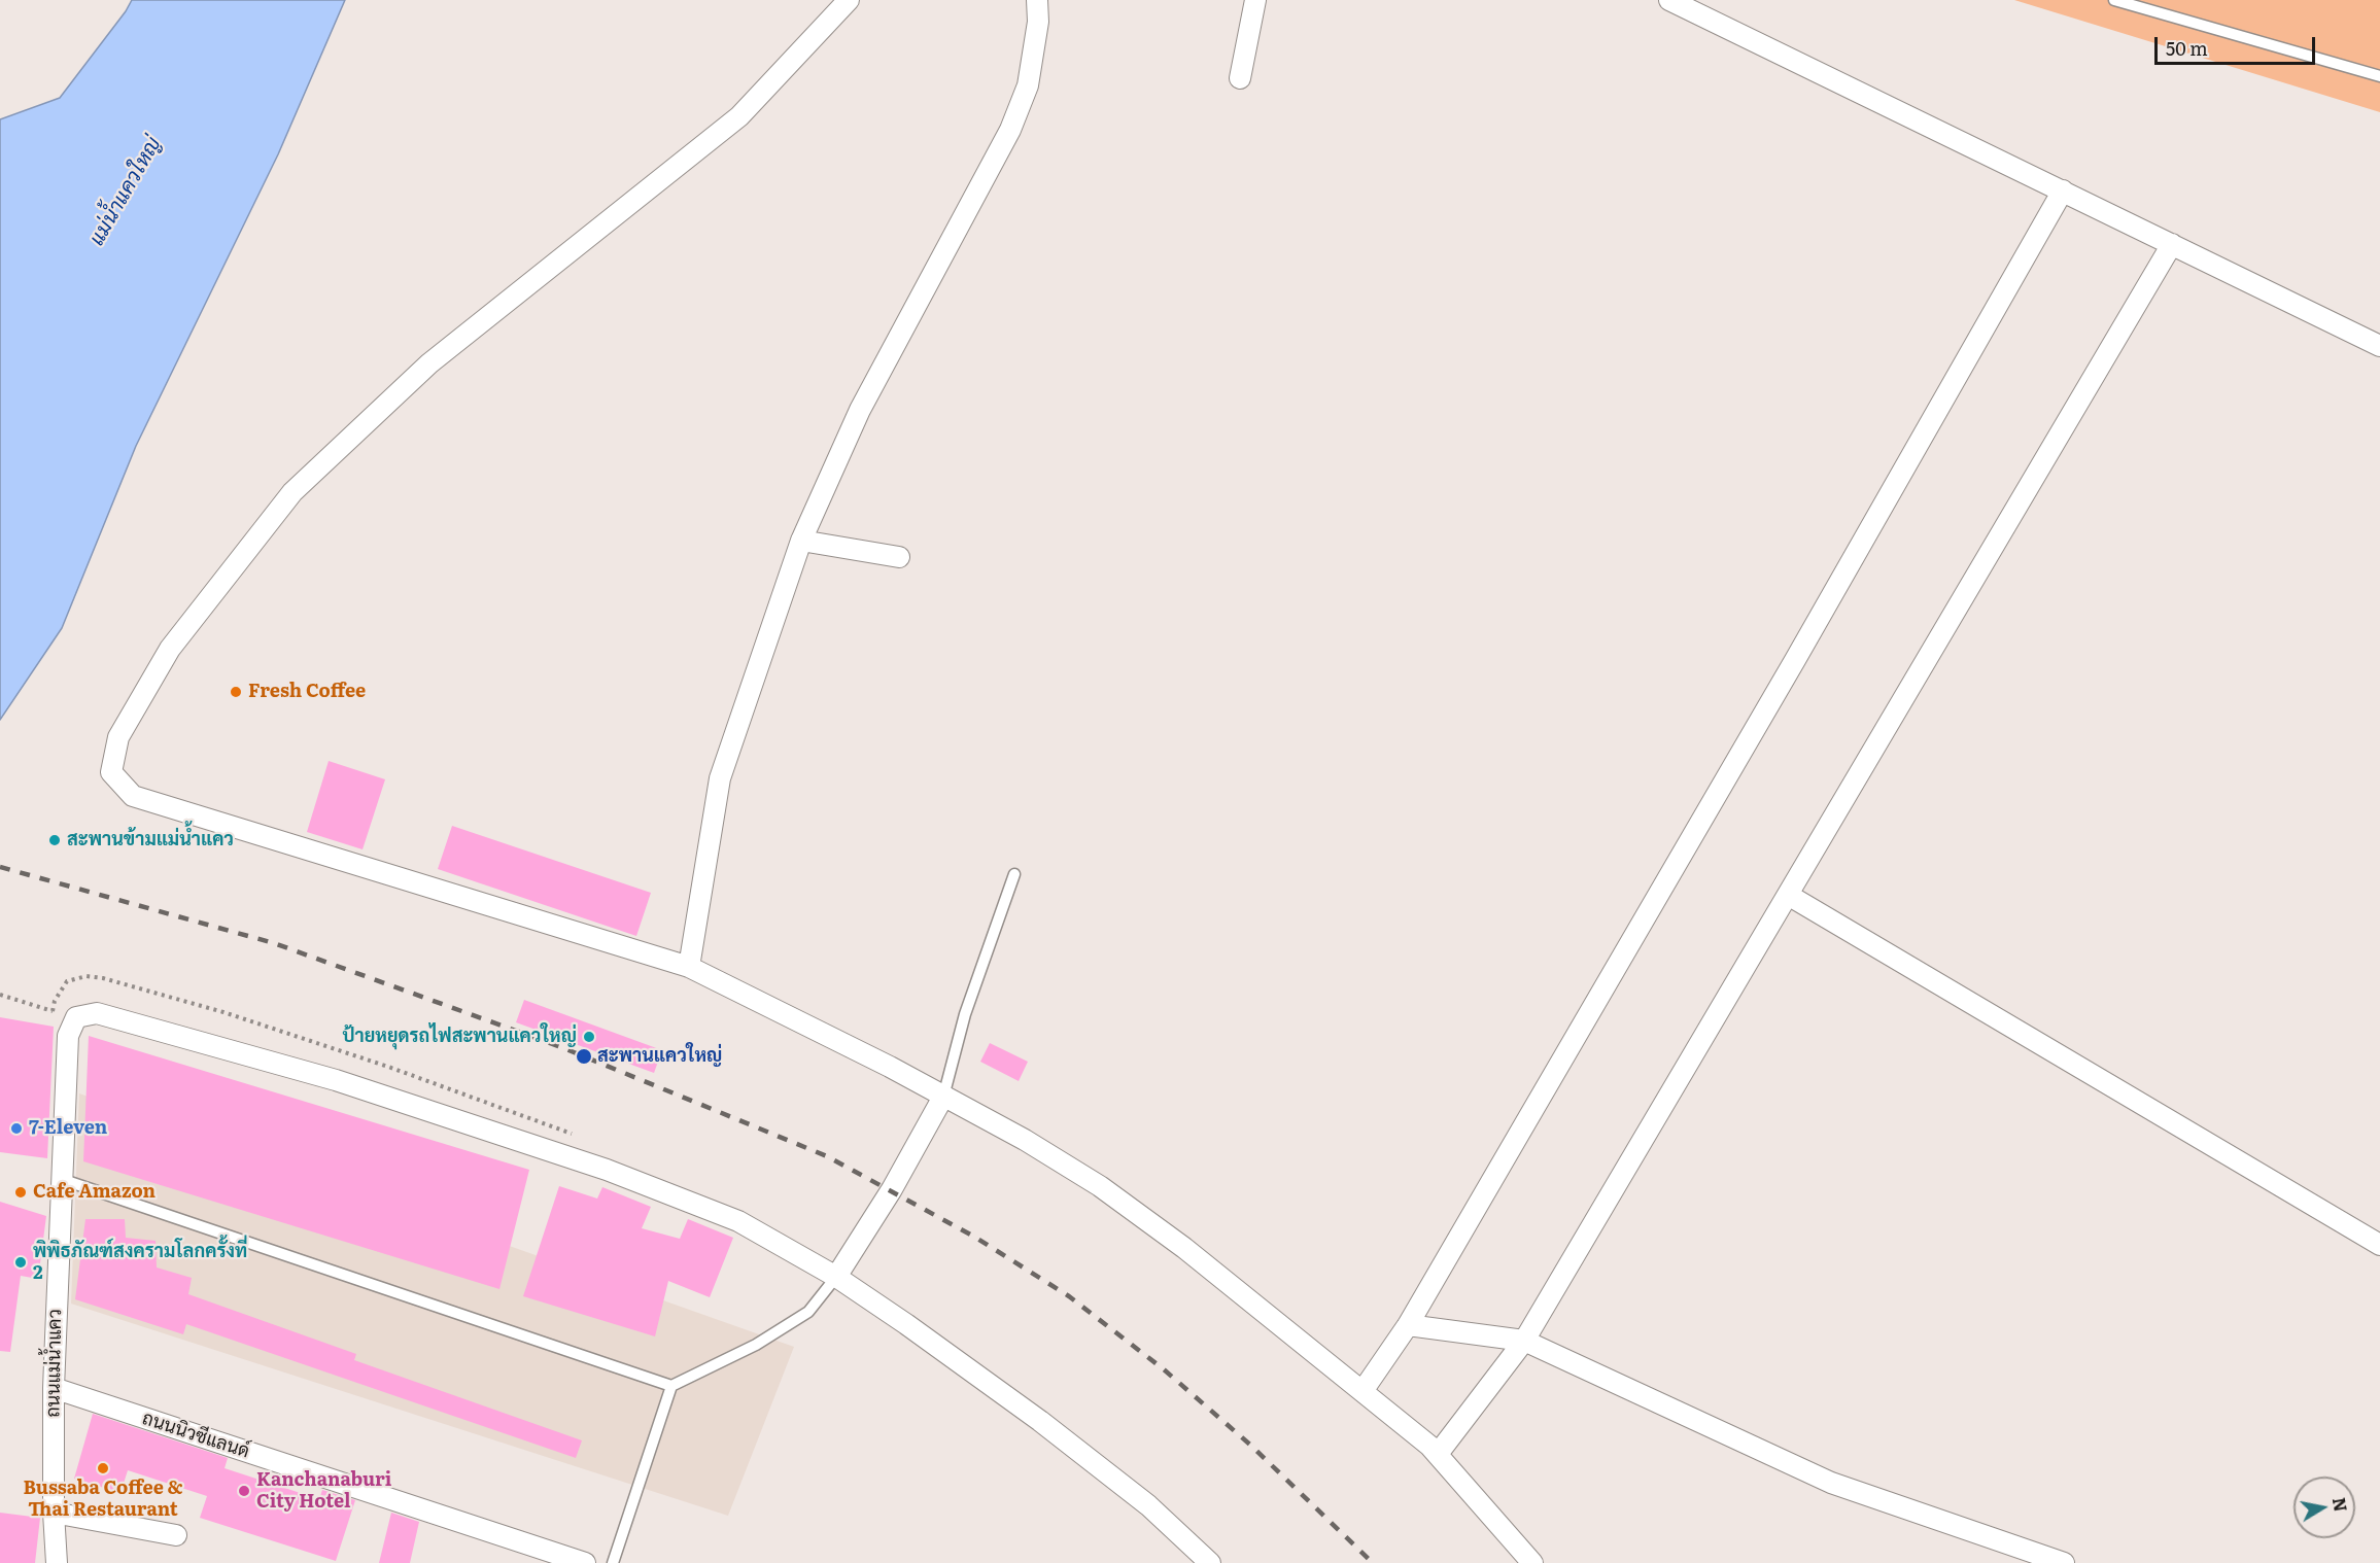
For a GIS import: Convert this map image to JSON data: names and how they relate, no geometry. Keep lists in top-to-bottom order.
{
  "streets": {
    "street": ["ถนนแม่น้ำแคว", "ถนนนิวซีแลนด์"]
  },
  "crossings": [
    ["ถนนแม่น้ำแคว", "ถนนนิวซีแลนด์"]
  ],
  "water": ["แม่น้ำแควใหญ่"],
  "places": [
    "Fresh Coffee",
    "สะพานข้ามแม่น้ำแคว",
    "ป้ายหยุดรถไฟสะพานแควใหญ่",
    "สะพานแควใหญ่",
    "7-Eleven",
    "Cafe Amazon",
    "พิพิธภัณฑ์สงครามโลกครั้งที่ 2",
    "Bussaba Coffee & Thai Restaurant",
    "Kanchanaburi City Hotel"
  ],
  "scale_bar": "50 m",
  "north": "right"
}
